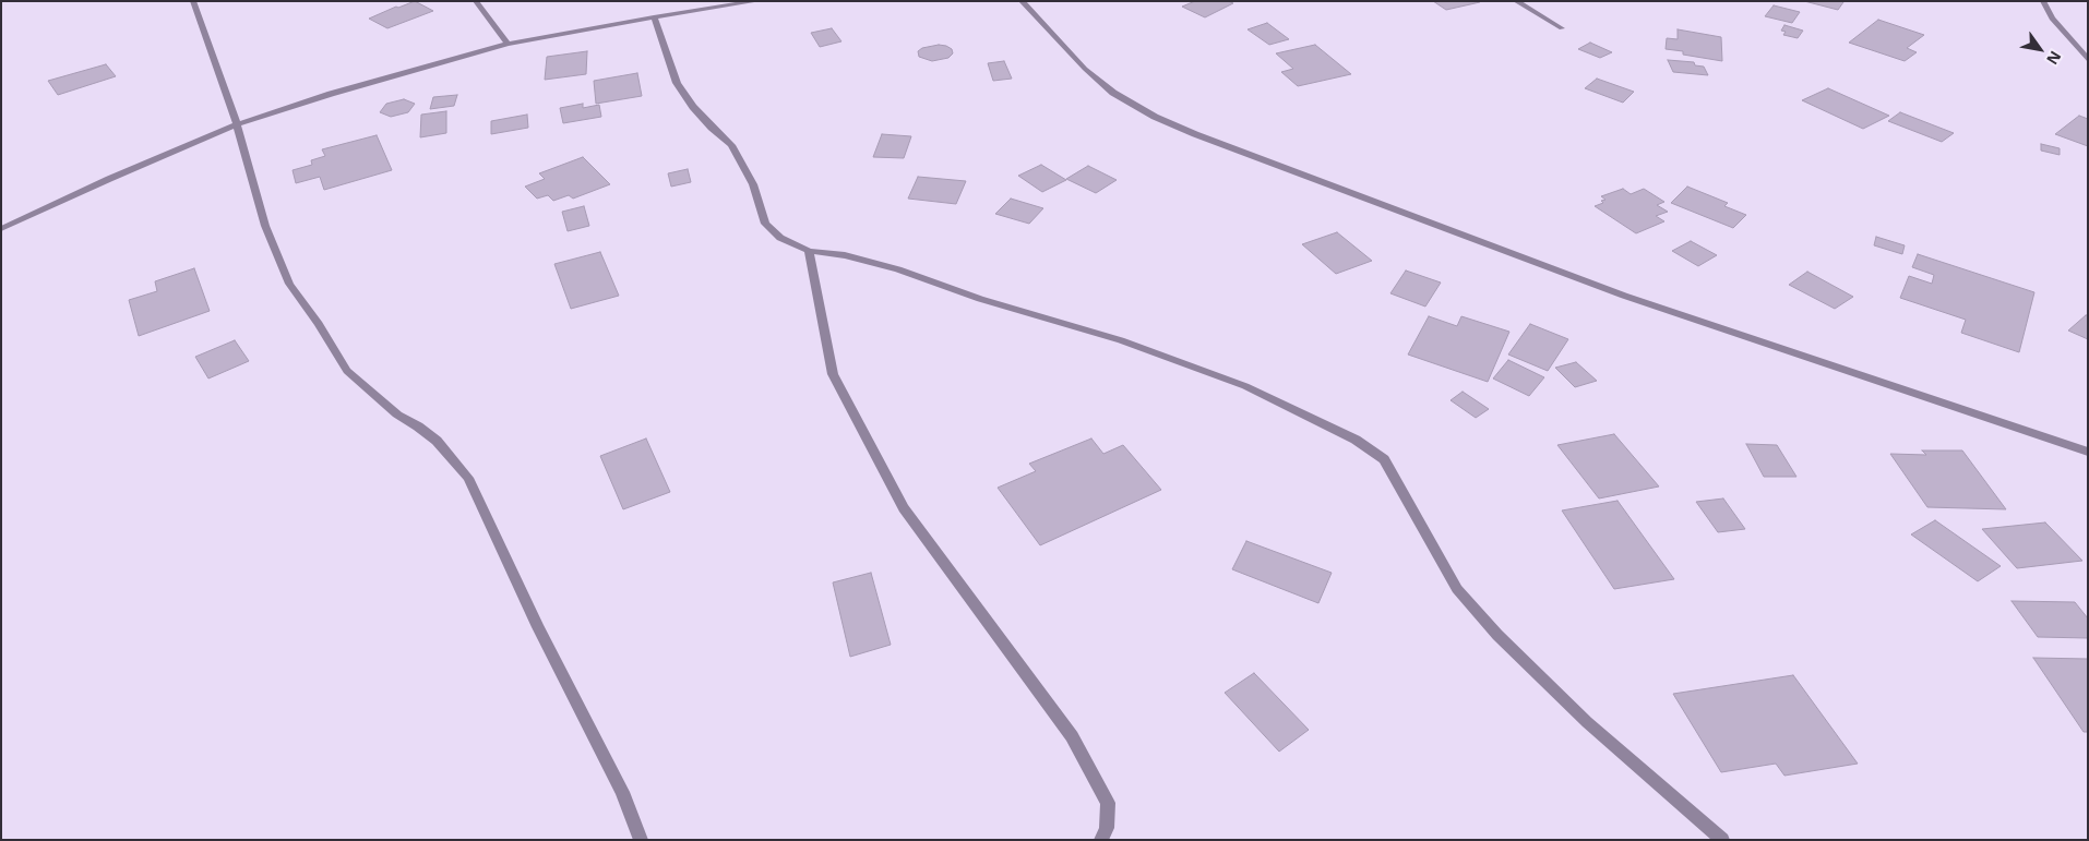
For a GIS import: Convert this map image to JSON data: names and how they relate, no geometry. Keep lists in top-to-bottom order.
{
  "north": "bottom right"
}
